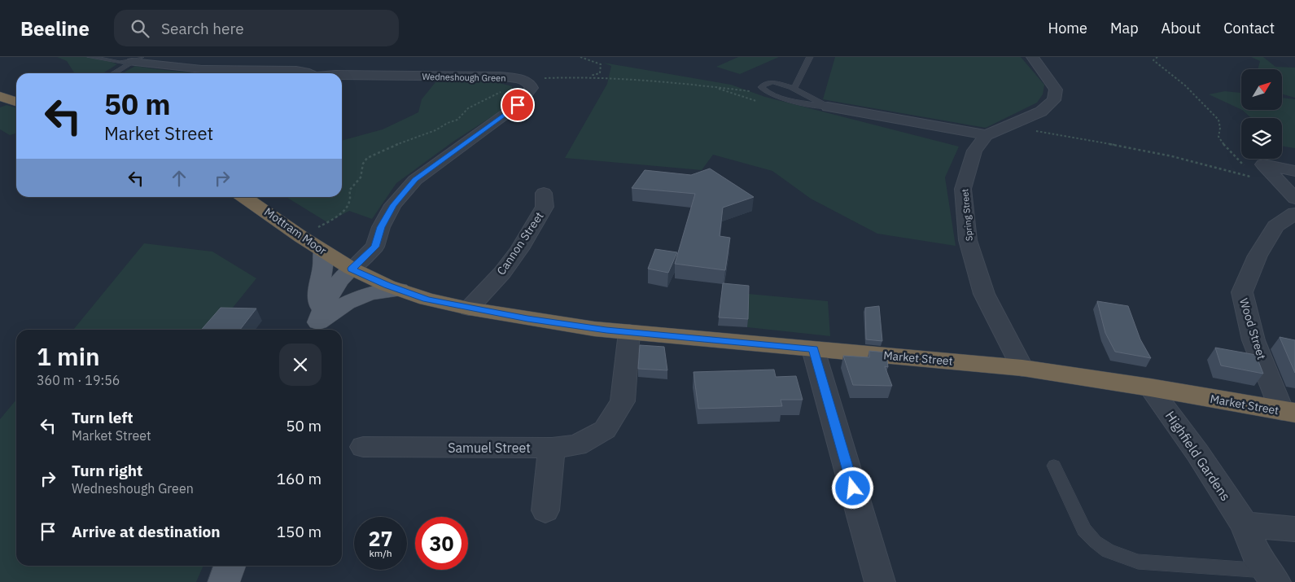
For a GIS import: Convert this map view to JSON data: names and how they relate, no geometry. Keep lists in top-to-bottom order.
{
  "streets": {
    "highway": ["Mottram Moor", "Market Street"],
    "street": [
      "Wedneshough Green",
      "Spring Street",
      "Cannon Street",
      "Wood Street",
      "Samuel Street",
      "Highfield Gardens"
    ]
  },
  "crossings": [
    ["Wedneshough Green", "Mottram Moor"],
    ["Wedneshough Green", "Market Street"],
    ["Spring Street", "Market Street"],
    ["Mottram Moor", "Market Street"],
    ["Cannon Street", "Market Street"],
    ["Wood Street", "Market Street"],
    ["Market Street", "Samuel Street"],
    ["Market Street", "Highfield Gardens"]
  ],
  "north": "top right",
  "page": {
    "header": "Beeline",
    "search": "Search here",
    "nav": [
      "Home",
      "Map",
      "About",
      "Contact"
    ],
    "turn": ["50 m", "Market Street"],
    "heading": ["1 min", "360 m · 19:56"],
    "list": [
      {
        "name": "Turn left",
        "note": "Market Street",
        "value": "50 m"
      },
      {
        "name": "Turn right",
        "note": "Wedneshough Green",
        "value": "160 m"
      },
      {
        "name": "Arrive at destination",
        "value": "150 m"
      }
    ],
    "speed": "27 km/h",
    "limit": "30"
  }
}
